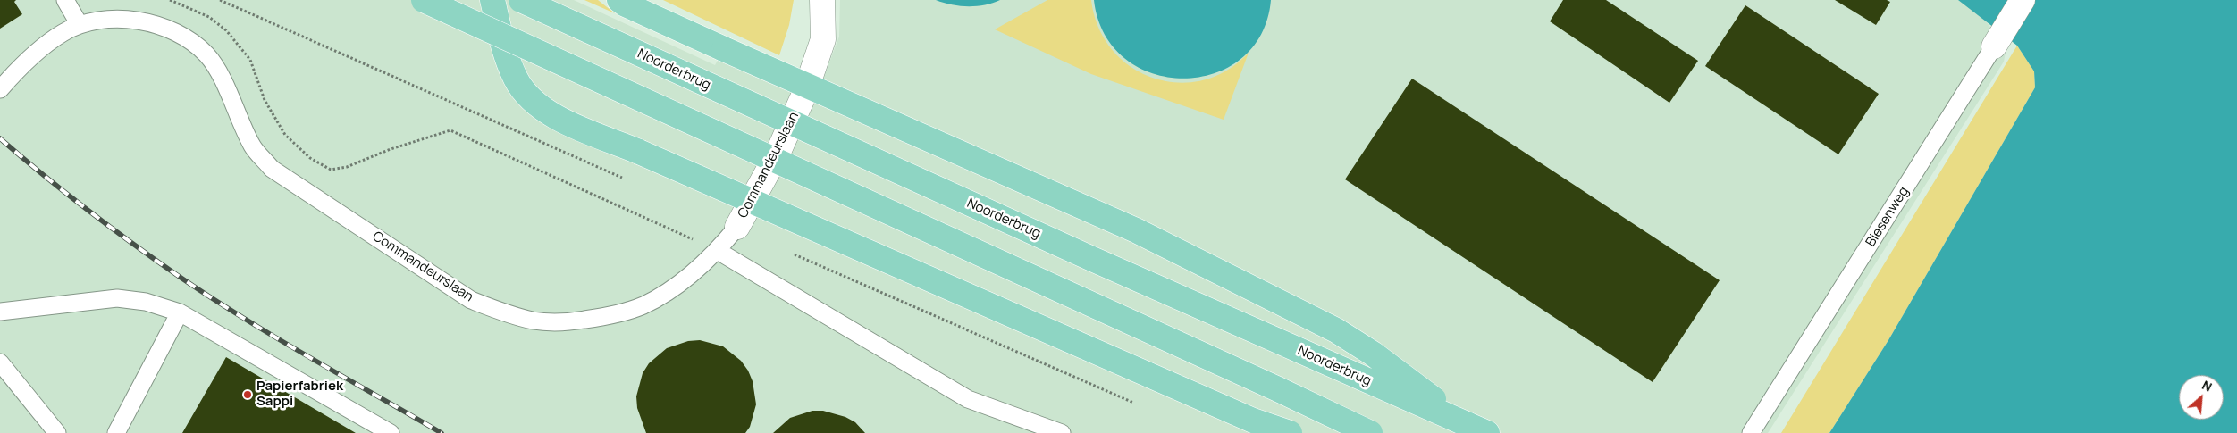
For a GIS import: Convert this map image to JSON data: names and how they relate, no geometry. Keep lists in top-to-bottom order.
{
  "streets": {
    "main road": ["Noorderbrug"],
    "street": ["Commandeurslaan", "Biesenweg"]
  },
  "places": ["Papierfabriek Sappi"],
  "north": "top right"
}
